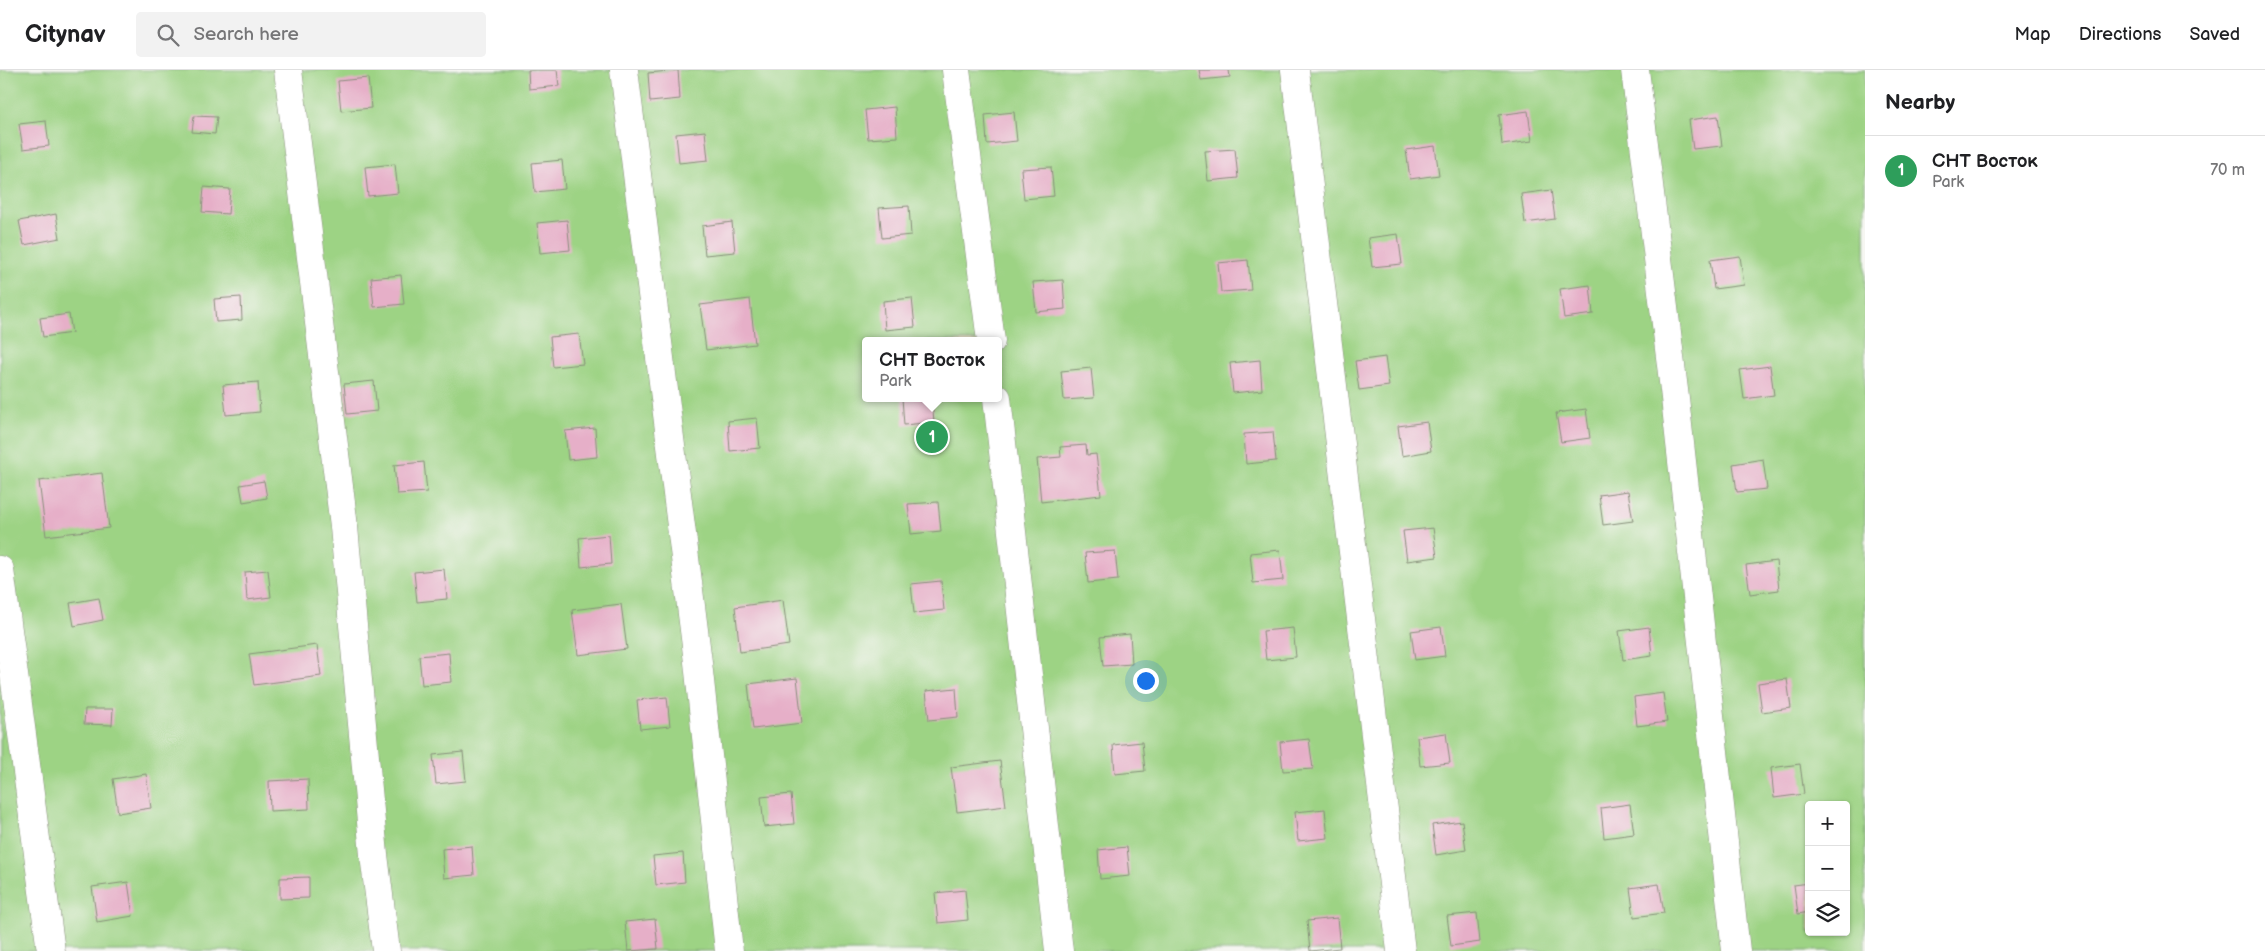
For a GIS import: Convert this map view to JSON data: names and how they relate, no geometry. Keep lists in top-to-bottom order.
{
  "page": {
    "header": "Citynav",
    "search": "Search here",
    "nav": ["Map", "Directions", "Saved"],
    "heading": "Nearby",
    "list": [
      {
        "mark": "1",
        "name": "СНТ Восток",
        "note": "Park",
        "value": "70 m"
      }
    ],
    "popup": ["СНТ Восток", "Park"],
    "pins": "1",
    "map_buttons": ["+", "−"]
  }
}
